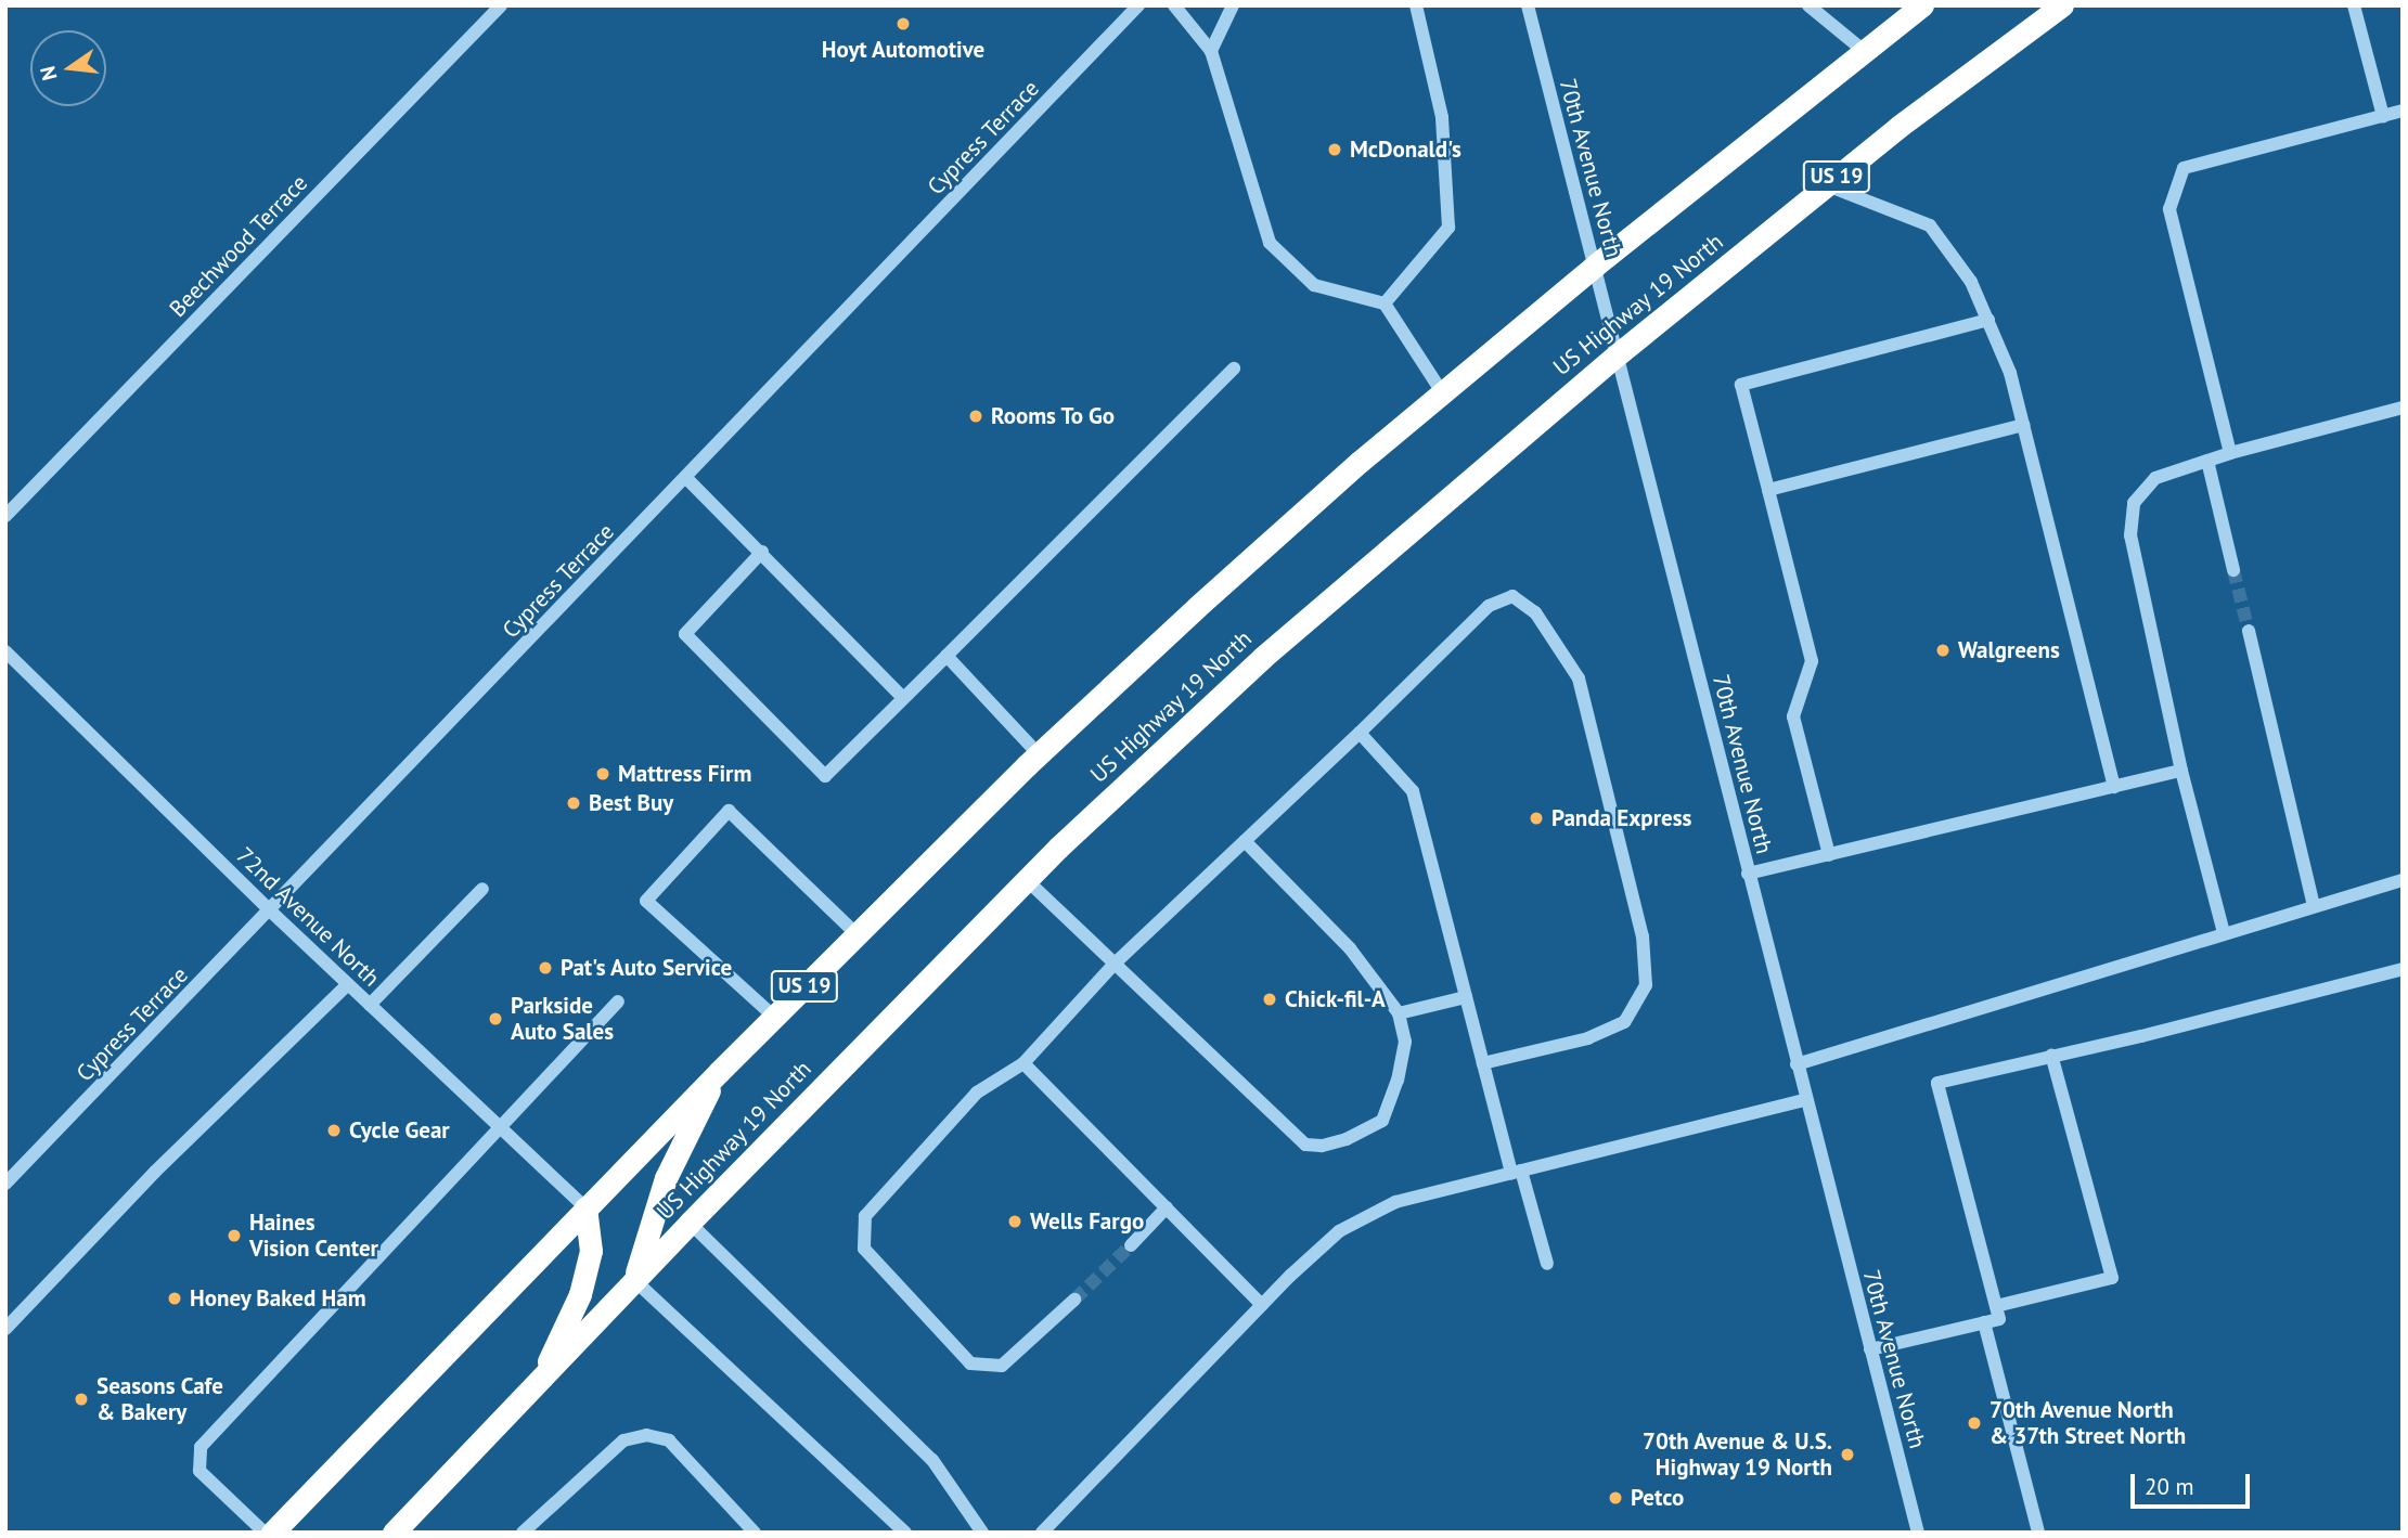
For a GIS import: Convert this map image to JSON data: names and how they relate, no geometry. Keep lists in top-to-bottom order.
{
  "streets": {
    "highway": ["US 19", "US Highway 19 North"],
    "street": [
      "Cypress Terrace",
      "70th Avenue North",
      "Beechwood Terrace",
      "72nd Avenue North"
    ]
  },
  "crossings": [
    ["Cypress Terrace", "72nd Avenue North"],
    ["70th Avenue North", "US 19"],
    ["70th Avenue North", "US Highway 19 North"],
    ["US 19", "72nd Avenue North"]
  ],
  "places": [
    "Hoyt Automotive",
    "McDonald's",
    "Rooms To Go",
    "Walgreens",
    "Mattress Firm",
    "Best Buy",
    "Panda Express",
    "Pat's Auto Service",
    "Chick-fil-A",
    "Parkside Auto Sales",
    "Cycle Gear",
    "Wells Fargo",
    "Haines Vision Center",
    "Honey Baked Ham",
    "Seasons Cafe & Bakery",
    "70th Avenue North & 37th Street North",
    "70th Avenue & U.S. Highway 19 North",
    "Petco"
  ],
  "scale_bar": "20 m",
  "north": "left"
}
